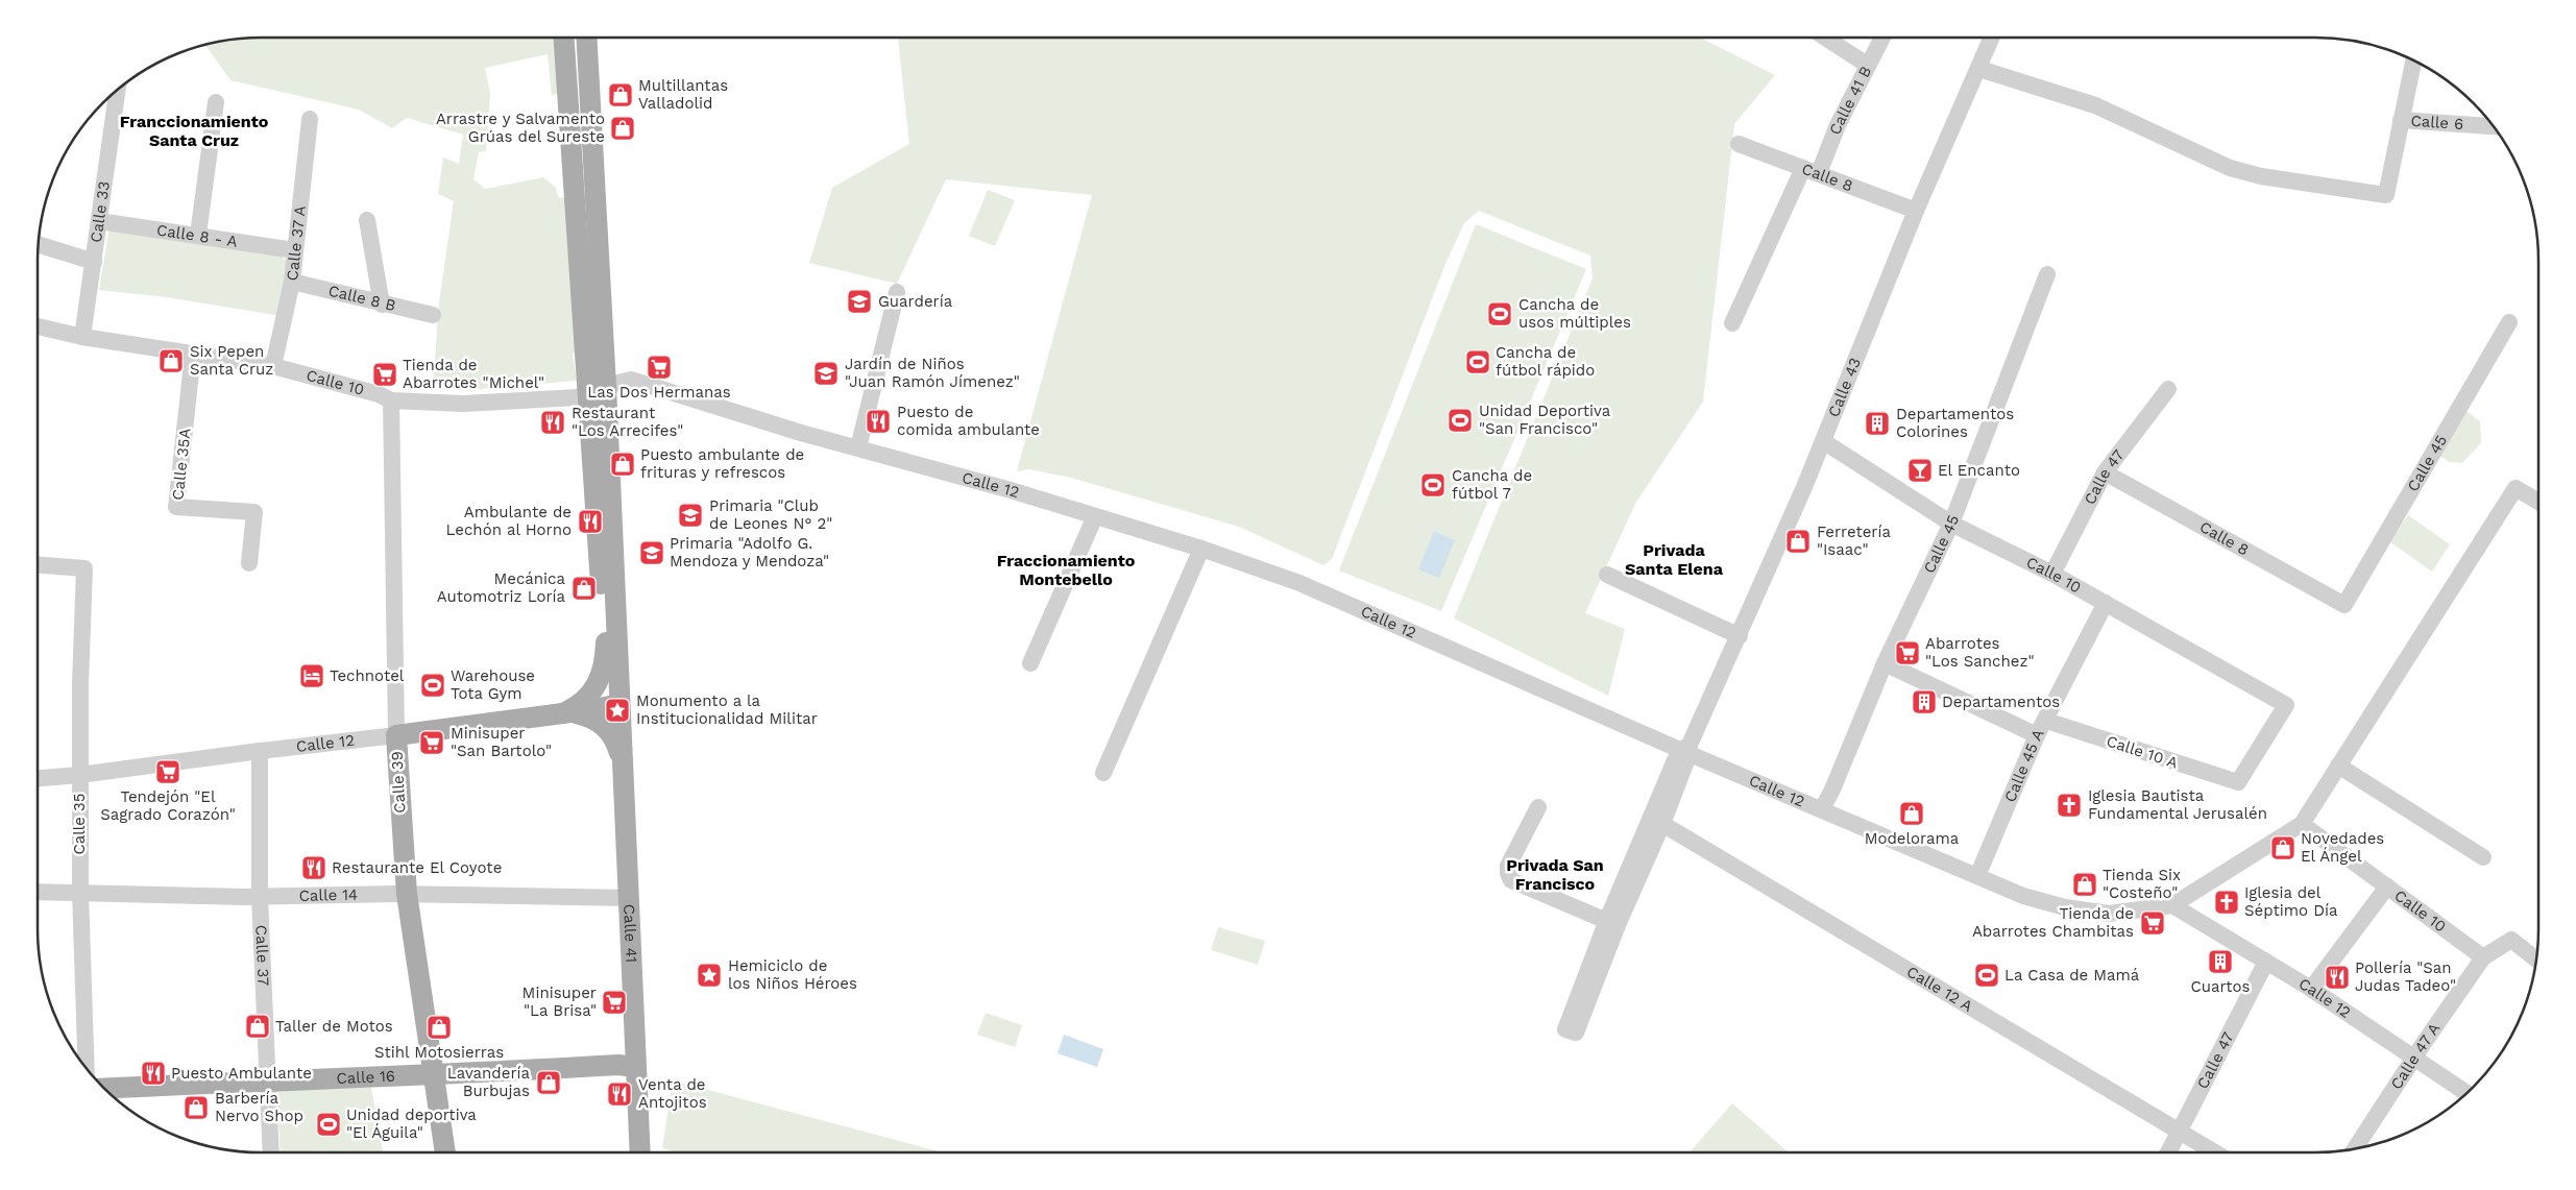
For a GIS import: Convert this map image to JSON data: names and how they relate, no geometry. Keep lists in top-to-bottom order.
{
  "streets": {
    "main road": [
      "Calle 12",
      "Calle 39",
      "Calle 41",
      "Calle 16"
    ],
    "street": [
      "Calle 41 B",
      "Calle 6",
      "Calle 8",
      "Calle 33",
      "Calle 8 - A",
      "Calle 37 A",
      "Calle 8 B",
      "Calle 10",
      "Calle 43",
      "Calle 35A",
      "Calle 45",
      "Calle 47",
      "Calle 10 A",
      "Calle 45 A",
      "Calle 35",
      "Calle 14",
      "Calle 37",
      "Calle 12 A",
      "Calle 47 A"
    ]
  },
  "crossings": [
    ["Calle 41 B", "Calle 8"],
    ["Calle 8", "Calle 43"],
    ["Calle 8", "Calle 45"],
    ["Calle 8", "Calle 47"],
    ["Calle 33", "Calle 8 - A"],
    ["Calle 33", "Calle 10"],
    ["Calle 8 - A", "Calle 37 A"],
    ["Calle 37 A", "Calle 8 B"],
    ["Calle 37 A", "Calle 10"],
    ["Calle 10", "Calle 43"],
    ["Calle 10", "Calle 35A"],
    ["Calle 10", "Calle 45"],
    ["Calle 10", "Calle 47"],
    ["Calle 10", "Calle 12"],
    ["Calle 10", "Calle 10 A"],
    ["Calle 10", "Calle 45 A"],
    ["Calle 10", "Calle 39"],
    ["Calle 10", "Calle 41"],
    ["Calle 10", "Calle 47 A"],
    ["Calle 43", "Calle 12"],
    ["Calle 43", "Calle 12 A"],
    ["Calle 45", "Calle 12"],
    ["Calle 45", "Calle 10 A"],
    ["Calle 47", "Calle 12"],
    ["Calle 47", "Calle 12 A"],
    ["Calle 12", "Calle 45 A"],
    ["Calle 12", "Calle 39"],
    ["Calle 12", "Calle 35"],
    ["Calle 12", "Calle 41"],
    ["Calle 12", "Calle 37"],
    ["Calle 12", "Calle 47 A"],
    ["Calle 10 A", "Calle 45 A"],
    ["Calle 39", "Calle 14"],
    ["Calle 39", "Calle 16"],
    ["Calle 35", "Calle 14"],
    ["Calle 14", "Calle 41"],
    ["Calle 14", "Calle 37"],
    ["Calle 41", "Calle 16"],
    ["Calle 37", "Calle 16"]
  ],
  "districts": [
    "Franccionamiento Santa Cruz",
    "Privada Santa Elena",
    "Fraccionamiento Montebello",
    "Privada San Francisco"
  ],
  "places": {
    "shop": [
      "Multillantas Valladolid",
      "Arrastre y Salvamento Grúas del Sureste",
      "Six Pepen Santa Cruz",
      "Puesto ambulante de frituras y refrescos",
      "Ferretería \"Isaac\"",
      "Mecánica Automotriz Loría",
      "Modelorama",
      "Novedades El Ángel",
      "Tienda Six \"Costeño\"",
      "Taller de Motos",
      "Stihl Motosierras",
      "Lavandería Burbujas",
      "Barbería Nervo Shop"
    ],
    "school or university": [
      "Guardería",
      "Jardín de Niños \"Juan Ramón Jímenez\"",
      "Primaria \"Club de Leones N° 2\"",
      "Primaria \"Adolfo G. Mendoza y Mendoza\""
    ],
    "sports": [
      "Cancha de usos múltiples",
      "Cancha de fútbol rápido",
      "Unidad Deportiva \"San Francisco\"",
      "Cancha de fútbol 7",
      "Warehouse Tota Gym",
      "La Casa de Mamá",
      "Unidad deportiva \"El Águila\""
    ],
    "supermarket": [
      "Las Dos Hermanas",
      "Tienda de Abarrotes \"Michel\"",
      "Abarrotes \"Los Sanchez\"",
      "Minisuper \"San Bartolo\"",
      "Tendejón \"El Sagrado Corazón\"",
      "Tienda de Abarrotes Chambitas",
      "Minisuper \"La Brisa\""
    ],
    "restaurant": [
      "Puesto de comida ambulante",
      "Restaurant \"Los Arrecifes\"",
      "Ambulante de Lechón al Horno",
      "Restaurante El Coyote",
      "Pollería \"San Judas Tadeo\"",
      "Puesto Ambulante",
      "Venta de Antojitos"
    ],
    "building": ["Departamentos Colorines", "Departamentos", "Cuartos"],
    "bar": ["El Encanto"],
    "hotel": ["Technotel"],
    "place": ["Monumento a la Institucionalidad Militar", "Hemiciclo de los Niños Héroes"],
    "church": ["Iglesia Bautista Fundamental Jerusalén", "Iglesia del Séptimo Día"]
  }
}
